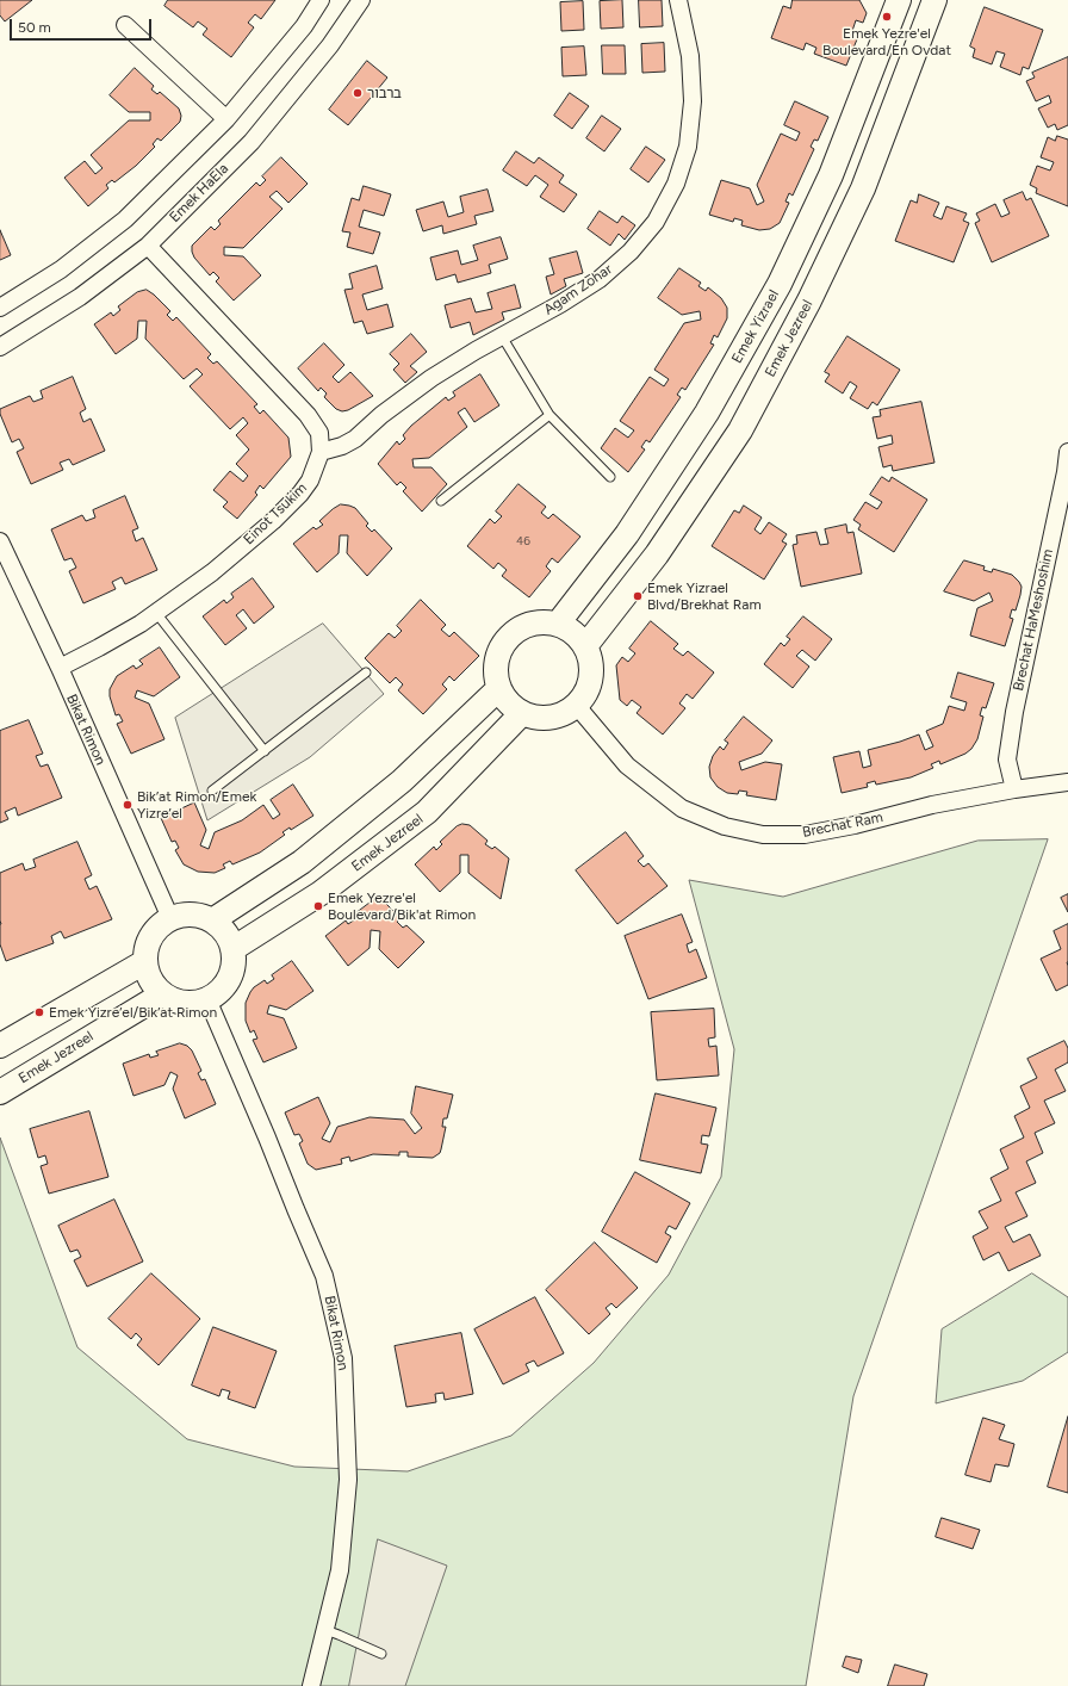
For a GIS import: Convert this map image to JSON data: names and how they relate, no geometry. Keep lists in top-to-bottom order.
{
  "streets": {
    "main road": ["Emek Yizrael", "Emek Jezreel"],
    "street": [
      "Emek HaEla",
      "Agam Zohar",
      "Einot Tsukim",
      "Brechat HaMeshoshim",
      "Bikat Rimon",
      "Brechat Ram"
    ]
  },
  "crossings": [
    ["Agam Zohar", "Einot Tsukim"],
    ["Emek Yizrael", "Emek Jezreel"],
    ["Emek Yizrael", "Brechat Ram"],
    ["Emek Jezreel", "Bikat Rimon"],
    ["Emek Jezreel", "Brechat Ram"],
    ["Einot Tsukim", "Bikat Rimon"],
    ["Brechat HaMeshoshim", "Brechat Ram"]
  ],
  "places": [
    "Emek Yezre'el Boulevard/En Ovdat",
    "ברבור",
    "Emek Yizrael Blvd/Brekhat Ram",
    "Bik’at Rimon/Emek Yizre’el",
    "Emek Yezre'el Boulevard/Bik'at Rimon",
    "Emek Yizre’el/Bik’at Rimon"
  ],
  "house_numbers": ["46"],
  "scale_bar": "50 m"
}
